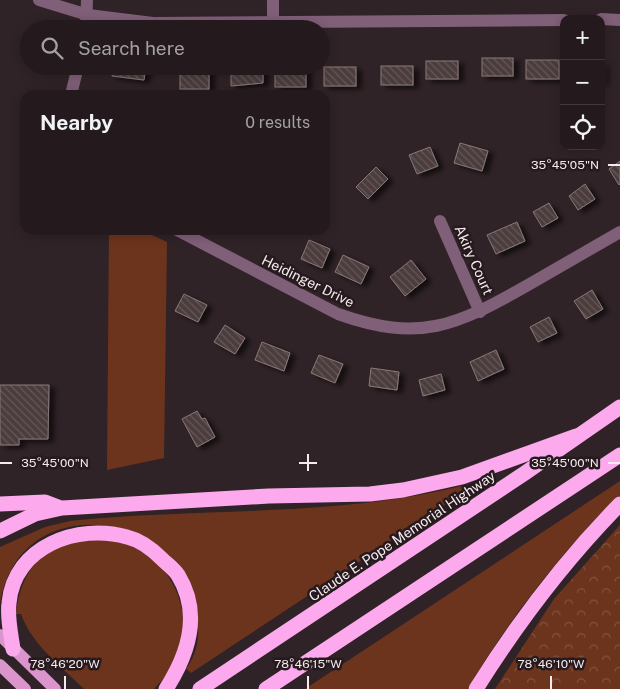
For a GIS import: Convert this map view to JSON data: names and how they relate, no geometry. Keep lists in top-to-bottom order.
{
  "streets": {
    "highway": ["Claude E. Pope Memorial Highway"],
    "street": ["Akiry Court", "Heidinger Drive"]
  },
  "crossings": [
    ["Akiry Court", "Heidinger Drive"]
  ],
  "page": {
    "map_buttons": ["+", "−"],
    "search": "Search here",
    "heading": ["Nearby", "0 results"]
  },
  "coordinates": [
    "35°45'05\"N",
    "35°45'00\"N",
    "78°46'20\"W",
    "78°46'15\"W",
    "78°46'10\"W"
  ]
}
